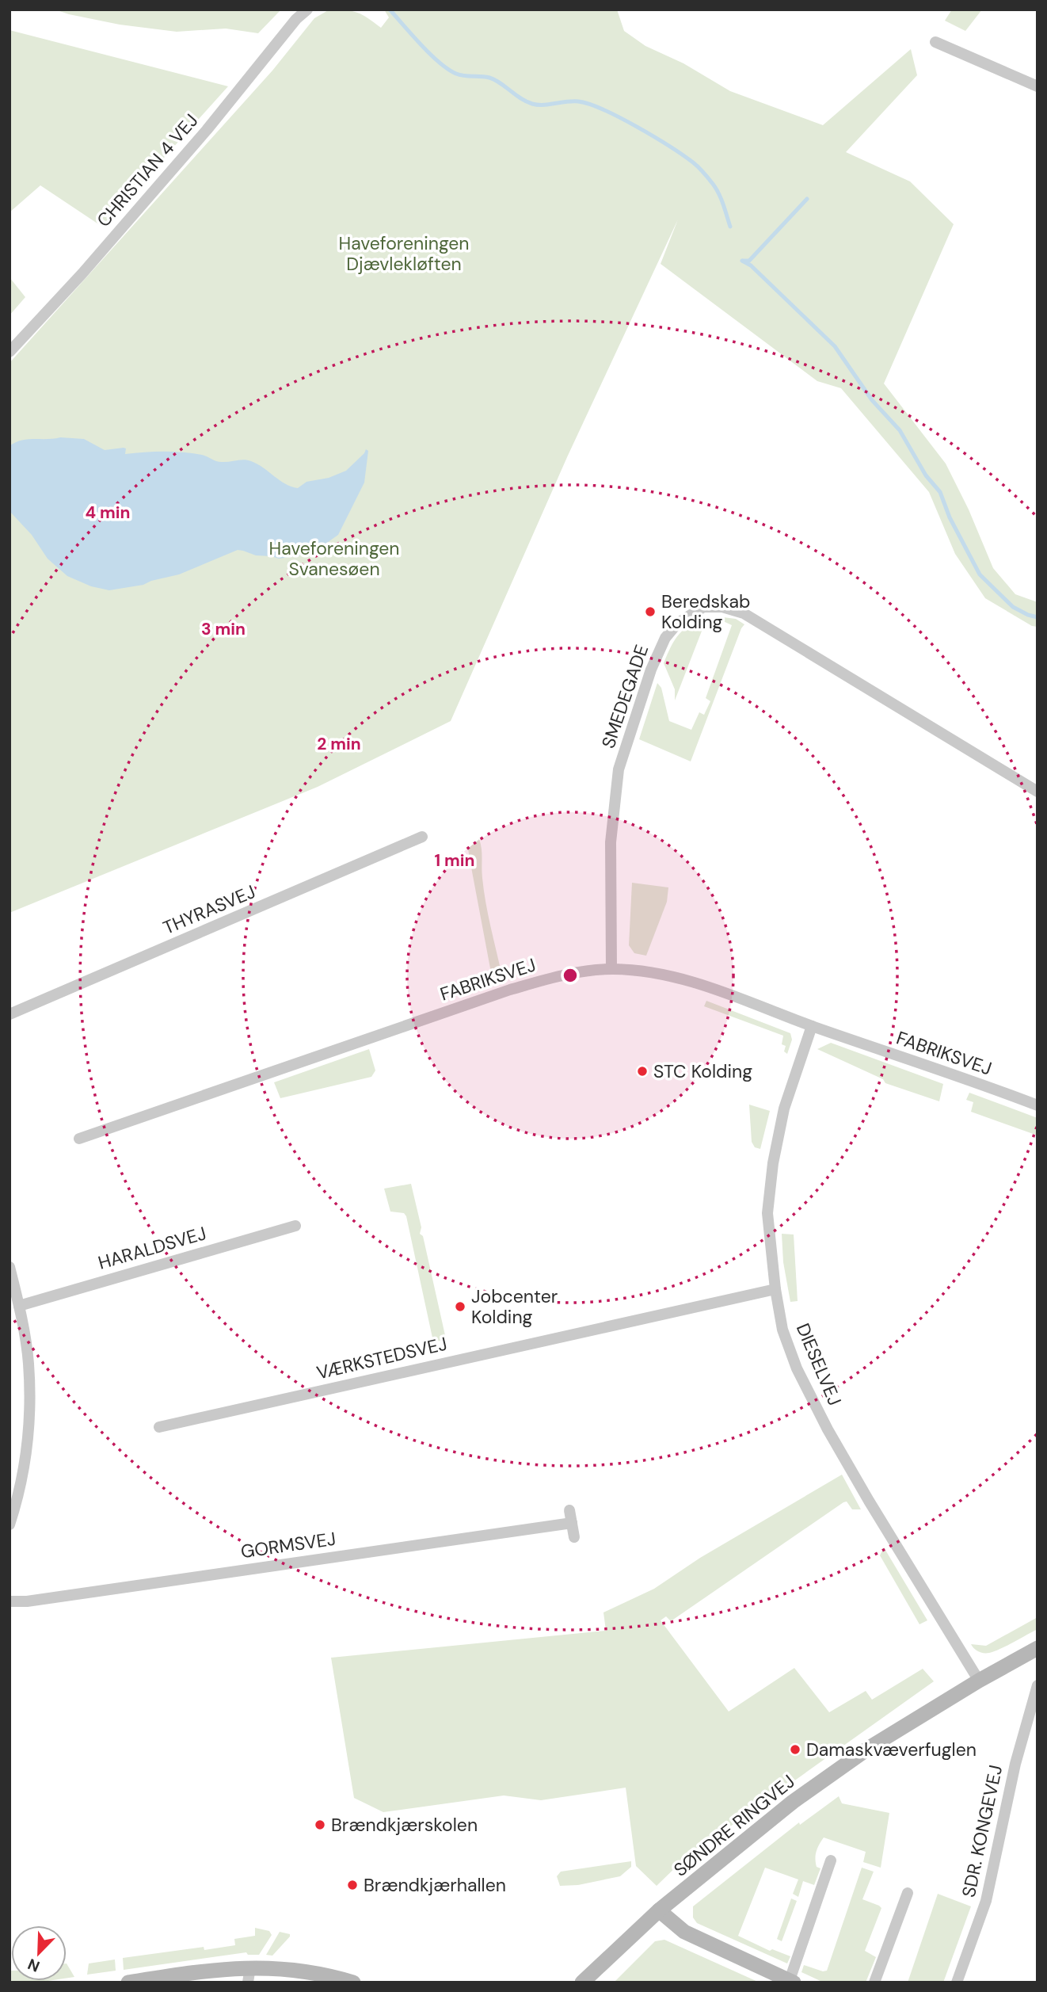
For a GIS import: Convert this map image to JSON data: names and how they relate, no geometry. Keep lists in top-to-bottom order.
{
  "streets": {
    "main road": ["SØNDRE RINGVEJ"],
    "street": [
      "CHRISTIAN 4 VEJ",
      "SMEDEGADE",
      "THYRASVEJ",
      "FABRIKSVEJ",
      "HARALDSVEJ",
      "VÆRKSTEDSVEJ",
      "DIESELVEJ",
      "GORMSVEJ",
      "SDR. KONGEVEJ"
    ]
  },
  "crossings": [
    ["SMEDEGADE", "FABRIKSVEJ"],
    ["FABRIKSVEJ", "DIESELVEJ"],
    ["VÆRKSTEDSVEJ", "DIESELVEJ"],
    ["DIESELVEJ", "SØNDRE RINGVEJ"]
  ],
  "parks": ["Haveforeningen Djævlekløften", "Haveforeningen Svanesøen"],
  "places": [
    "Beredskab Kolding",
    "STC Kolding",
    "Jobcenter Kolding",
    "Damaskvæverfuglen",
    "Brændkjærskolen",
    "Brændkjærhallen"
  ],
  "north": "bottom left",
  "rings": [
    "4 min",
    "3 min",
    "2 min",
    "1 min"
  ]
}
